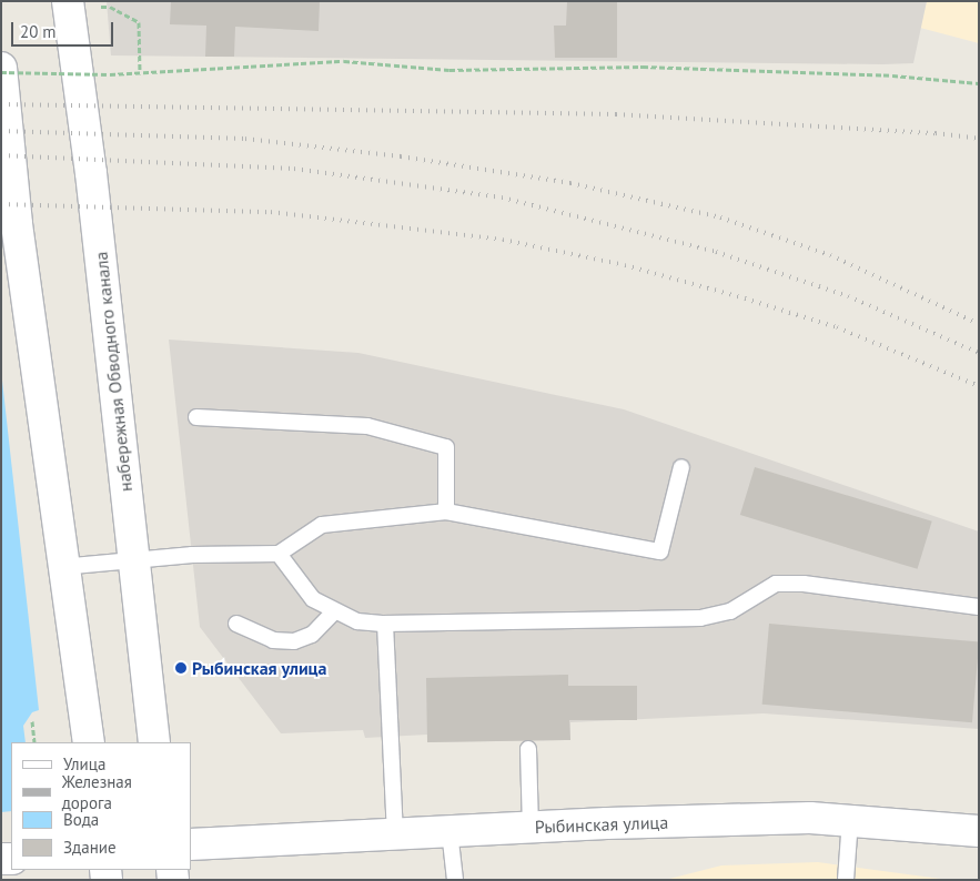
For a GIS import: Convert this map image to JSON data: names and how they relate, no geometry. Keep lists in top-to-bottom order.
{
  "streets": {
    "main road": ["набережная Обводного канала", "Рыбинская улица"]
  },
  "places": ["Рыбинская улица"],
  "legend": [
    "Улица",
    "Железная дорога",
    "Вода",
    "Здание"
  ],
  "scale_bar": "20 m"
}
